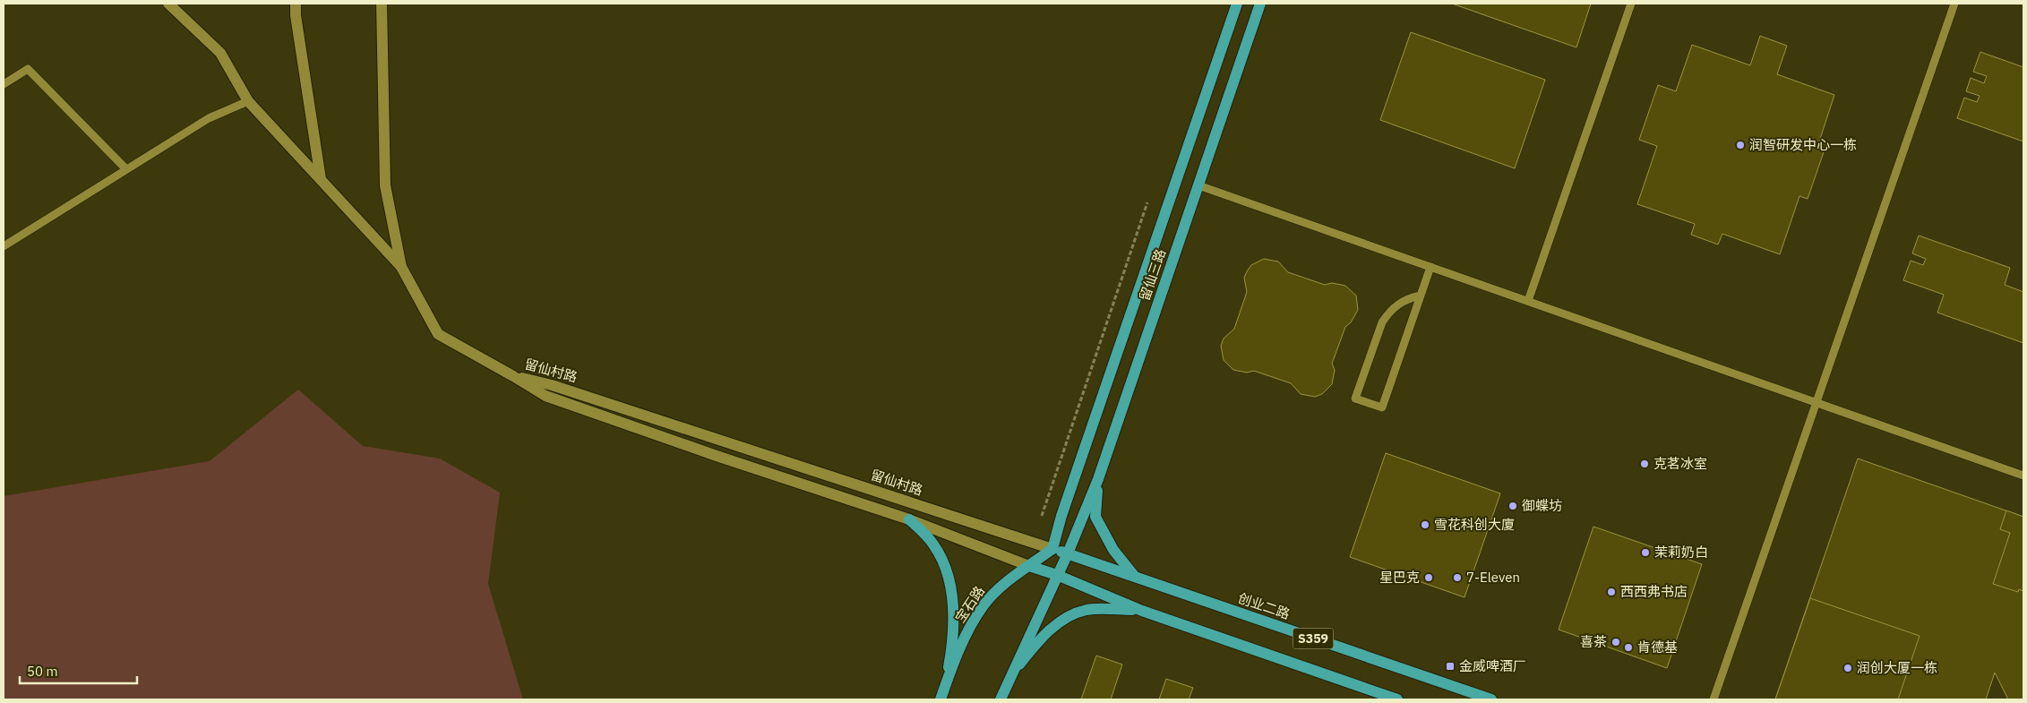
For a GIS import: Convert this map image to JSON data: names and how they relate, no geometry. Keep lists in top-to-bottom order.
{
  "streets": {
    "main road": [
      "留仙三路",
      "宝石路",
      "创业二路",
      "S359"
    ],
    "street": ["留仙村路"]
  },
  "crossings": [
    ["留仙三路", "留仙村路"],
    ["留仙三路", "宝石路"],
    ["留仙三路", "创业二路"],
    ["留仙三路", "S359"],
    ["留仙村路", "宝石路"],
    ["留仙村路", "创业二路"],
    ["留仙村路", "S359"],
    ["宝石路", "创业二路"],
    ["宝石路", "S359"]
  ],
  "places": {
    "other": [
      "润智研发中心一栋",
      "克茗冰室",
      "御蝶坊",
      "雪花科创大廈",
      "茉莉奶白",
      "星巴克",
      "7-Eleven",
      "西西弗书店",
      "喜茶",
      "肯德基",
      "润创大厦一栋"
    ],
    "transit": ["金威啤酒厂"]
  },
  "scale_bar": "50 m"
}
